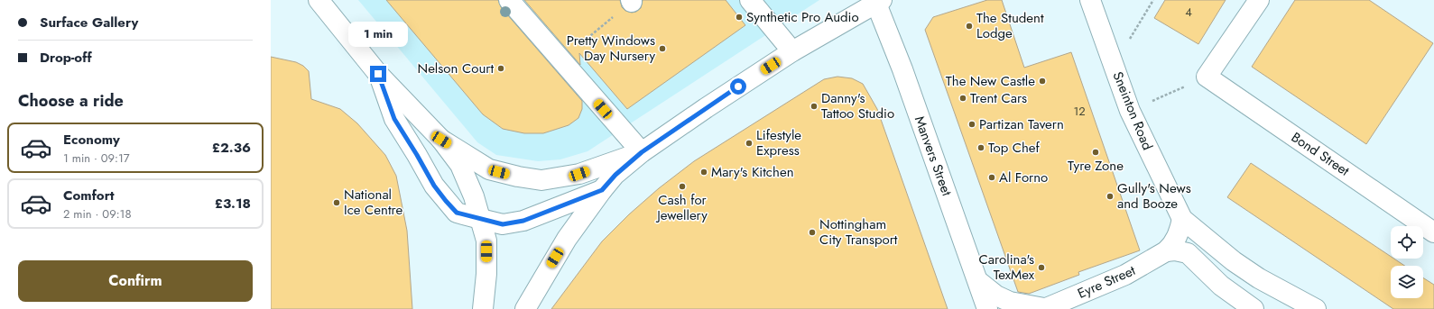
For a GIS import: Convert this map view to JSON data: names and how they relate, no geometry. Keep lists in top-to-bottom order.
{
  "streets": {
    "main road": [
      "Sneinton Road",
      "Bond Street",
      "Manvers Street",
      "Eyre Street"
    ]
  },
  "crossings": [
    ["Manvers Street", "Eyre Street"]
  ],
  "places": [
    "Synthetic Pro Audio",
    "The Student Lodge",
    "Pretty Windows Day Nursery",
    "Nelson Court",
    "The New Castle",
    "Trent Cars",
    "Danny's Tattoo Studio",
    "Partizan Tavern",
    "Lifestyle Express",
    "Top Chef",
    "Tyre Zone",
    "Mary's Kitchen",
    "Al Forno",
    "Cash for Jewellery",
    "Gully's News and Booze",
    "National Ice Centre",
    "Nottingham City Transport",
    "Carolina's TexMex"
  ],
  "house_numbers": ["4", "12"],
  "page": {
    "banner": ["Surface Gallery", "Drop-off"],
    "bubble": "1 min",
    "heading": "Choose a ride",
    "list": [
      {
        "name": "Economy",
        "note": "1 min · 09:17",
        "value": "£2.36"
      },
      {
        "name": "Comfort",
        "note": "2 min · 09:18",
        "value": "£3.18"
      }
    ],
    "buttons": "Confirm"
  }
}
